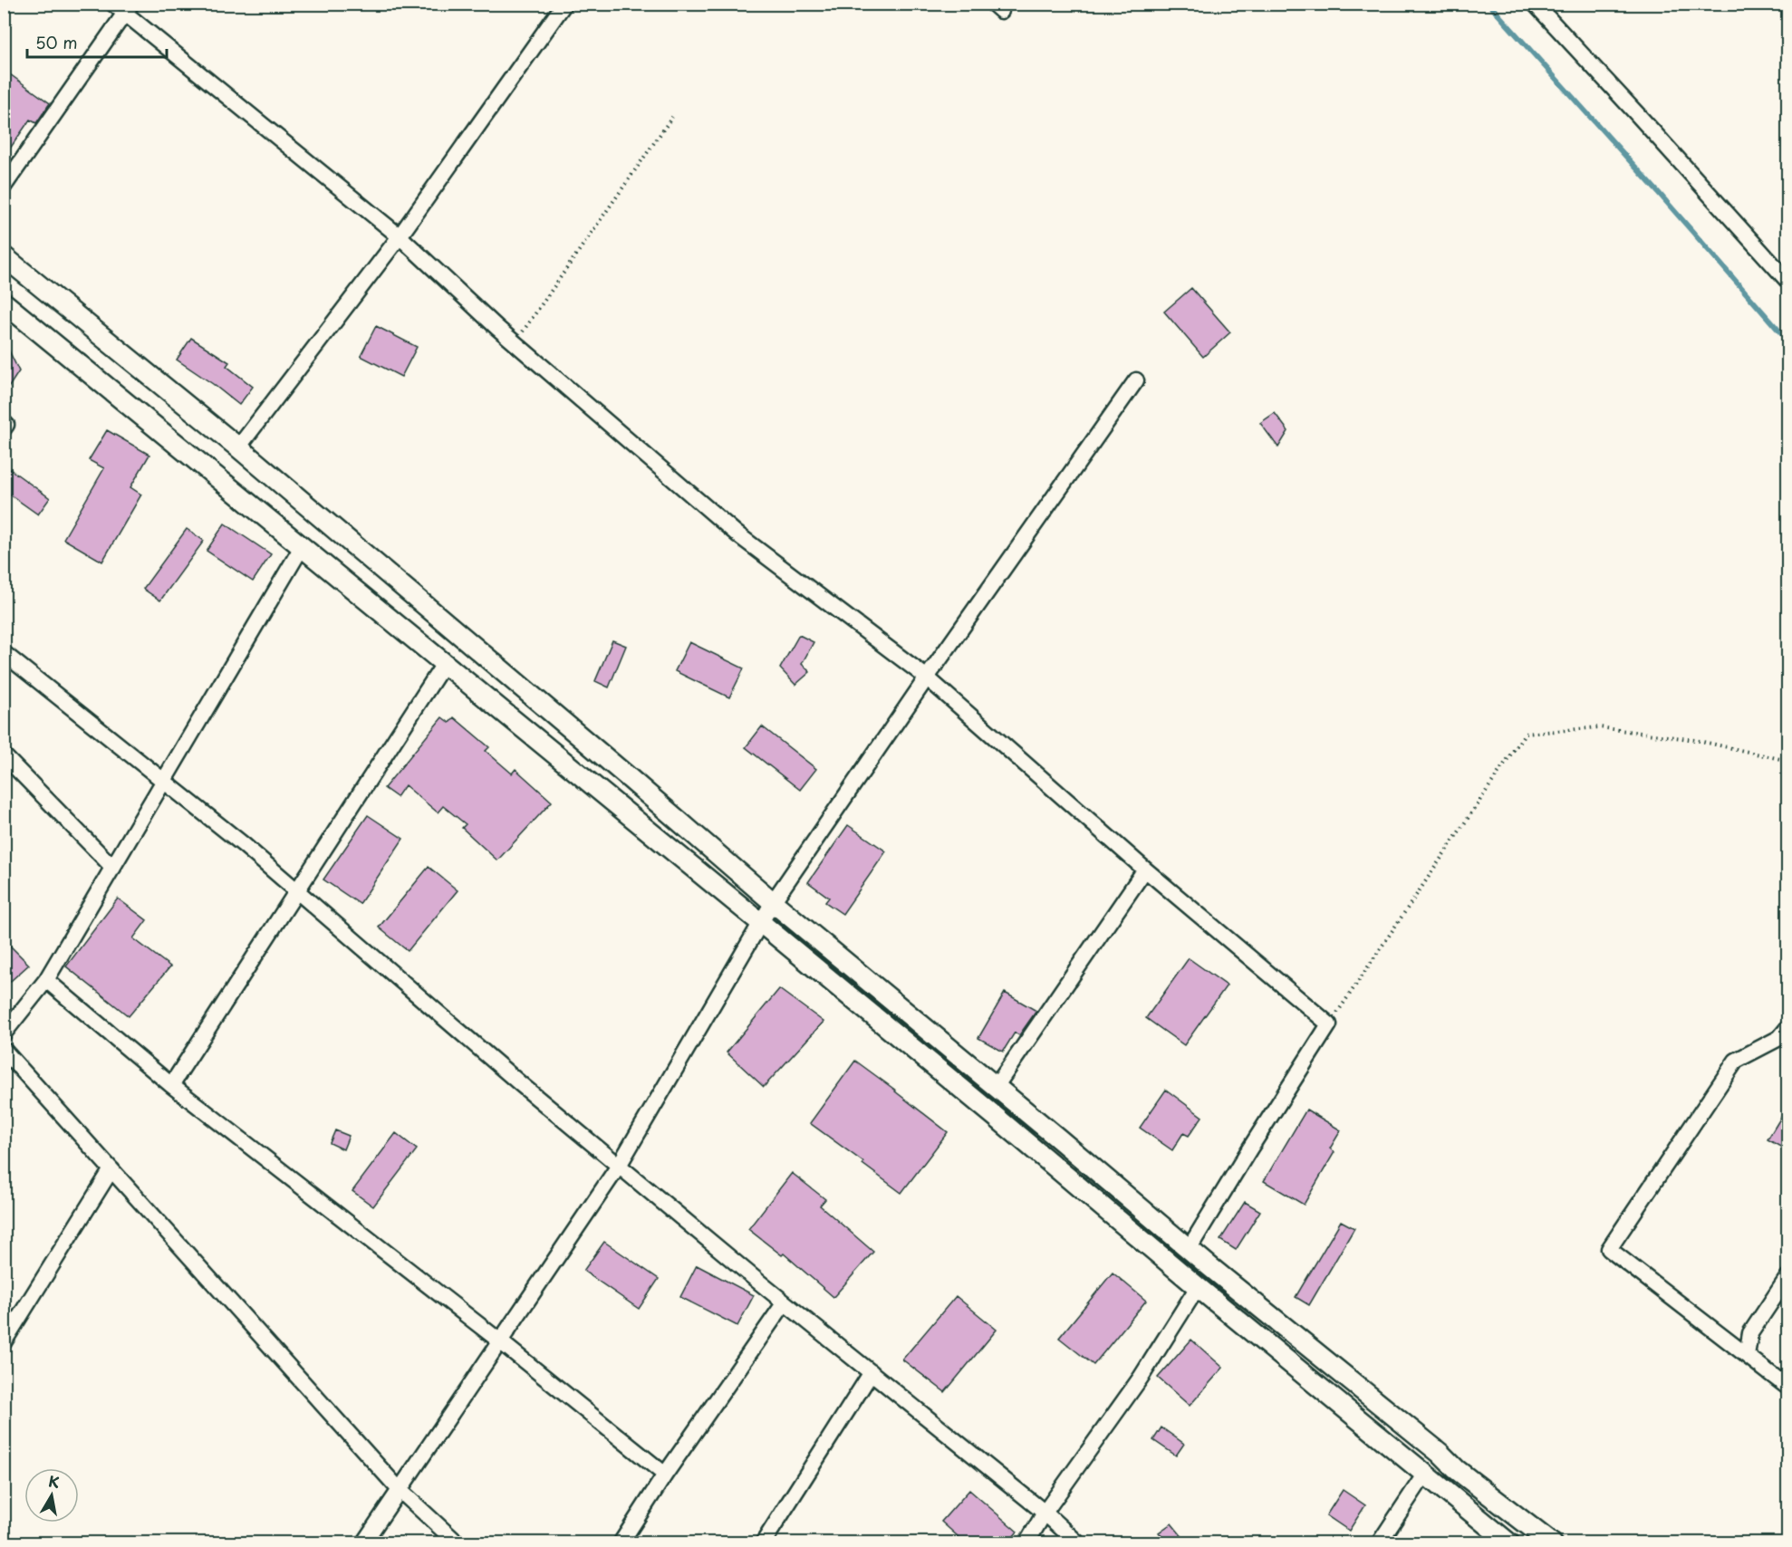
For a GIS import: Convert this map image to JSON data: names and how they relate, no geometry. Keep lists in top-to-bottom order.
{
  "scale_bar": "50 m",
  "north": "top"
}
